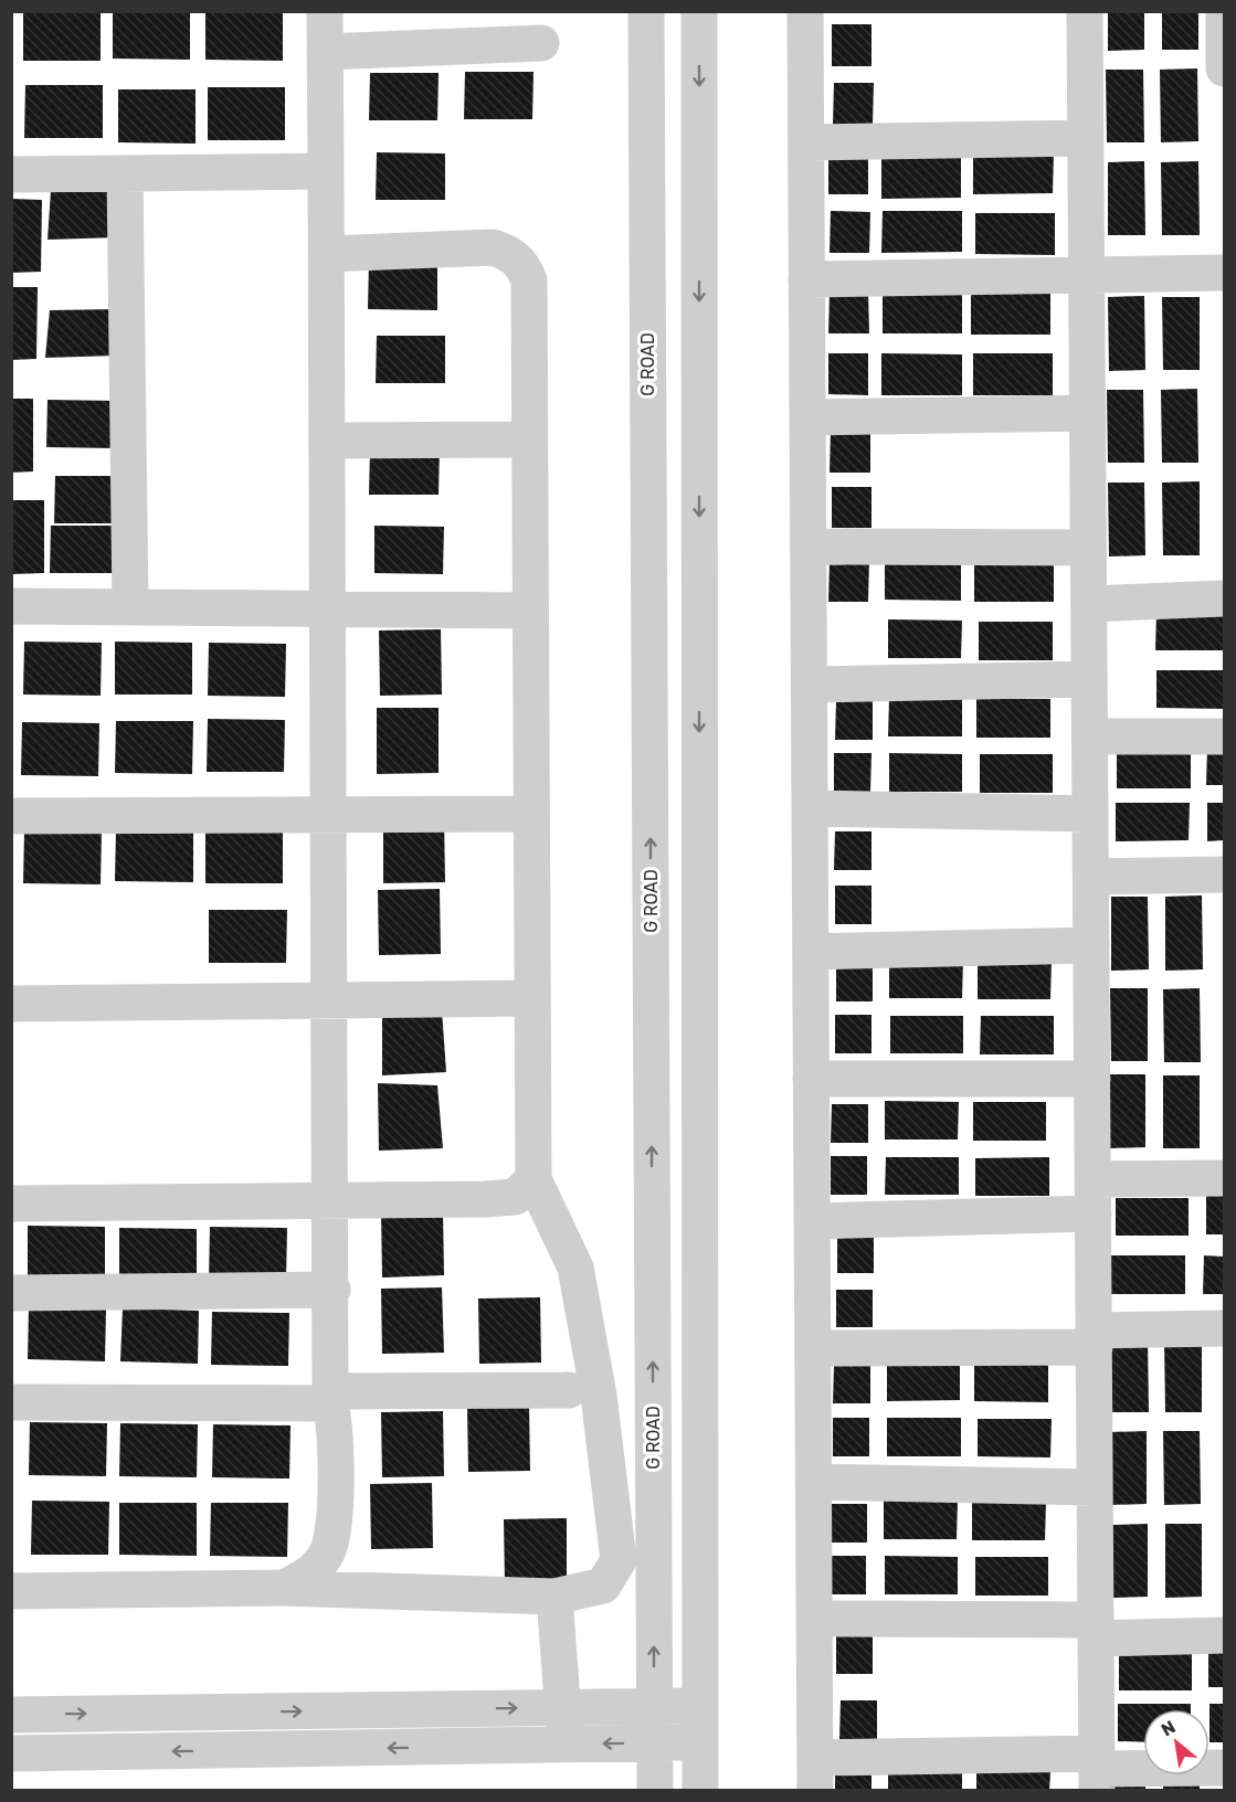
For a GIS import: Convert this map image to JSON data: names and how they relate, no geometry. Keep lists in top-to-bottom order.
{
  "streets": {
    "street": ["G ROAD"]
  },
  "north": "top left"
}
